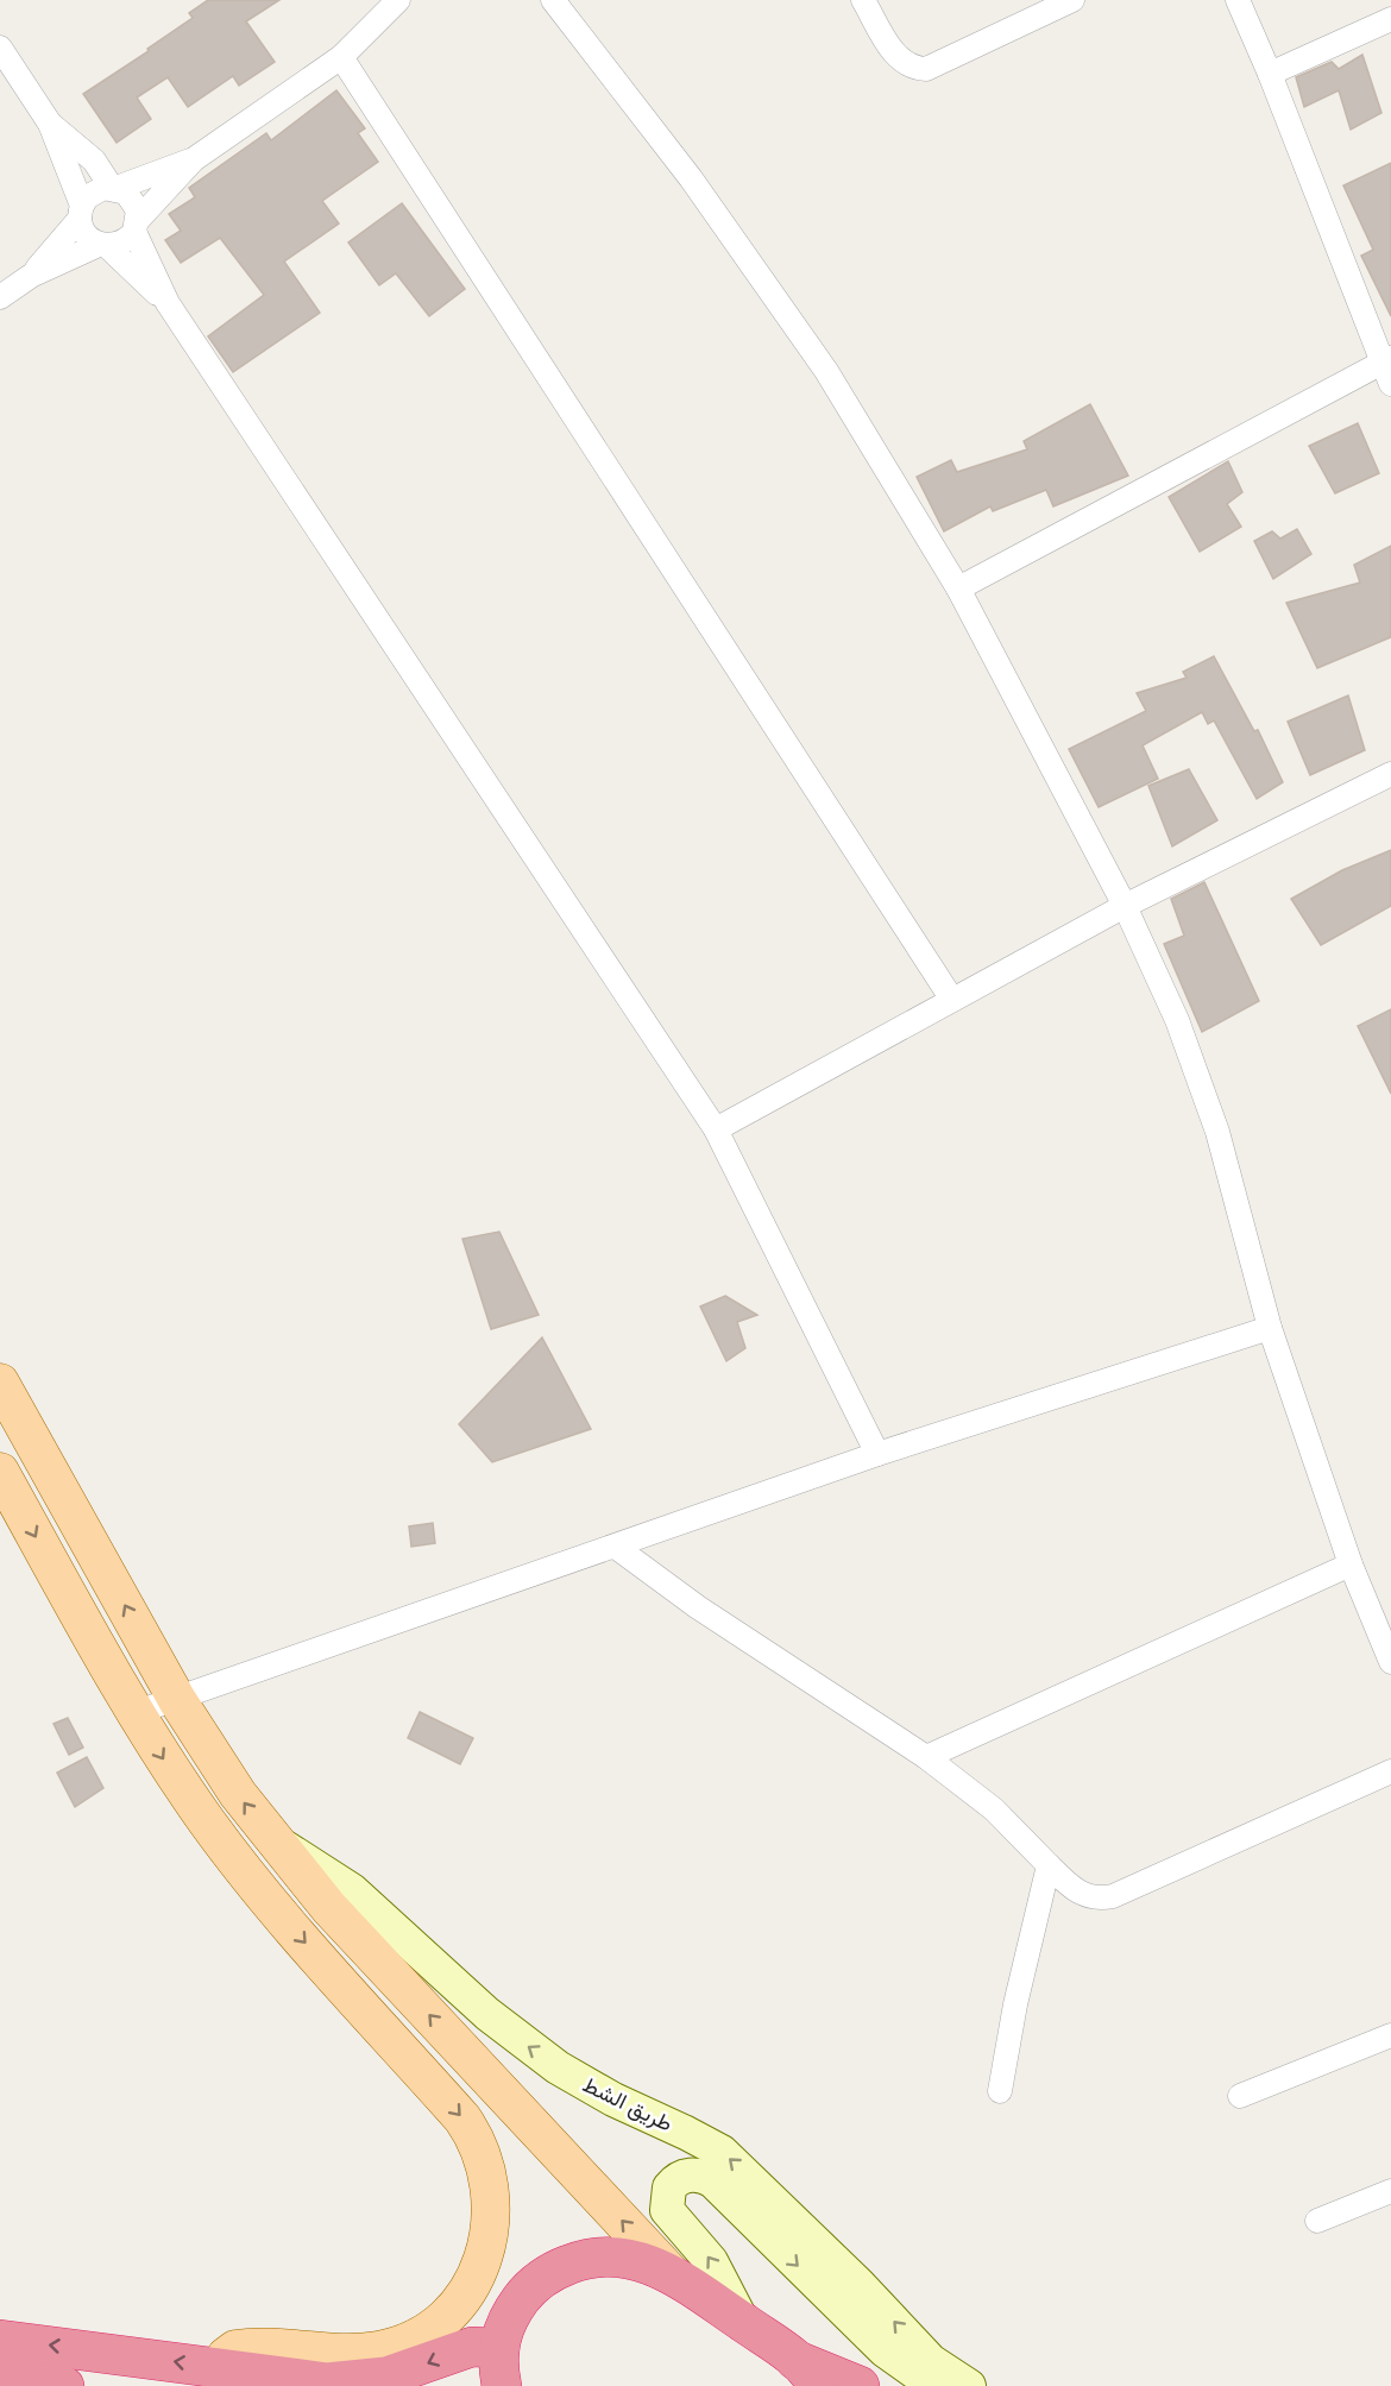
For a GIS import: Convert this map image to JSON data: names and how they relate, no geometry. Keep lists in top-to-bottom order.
{
  "streets": {
    "main road": ["طريق الشط"]
  }
}
